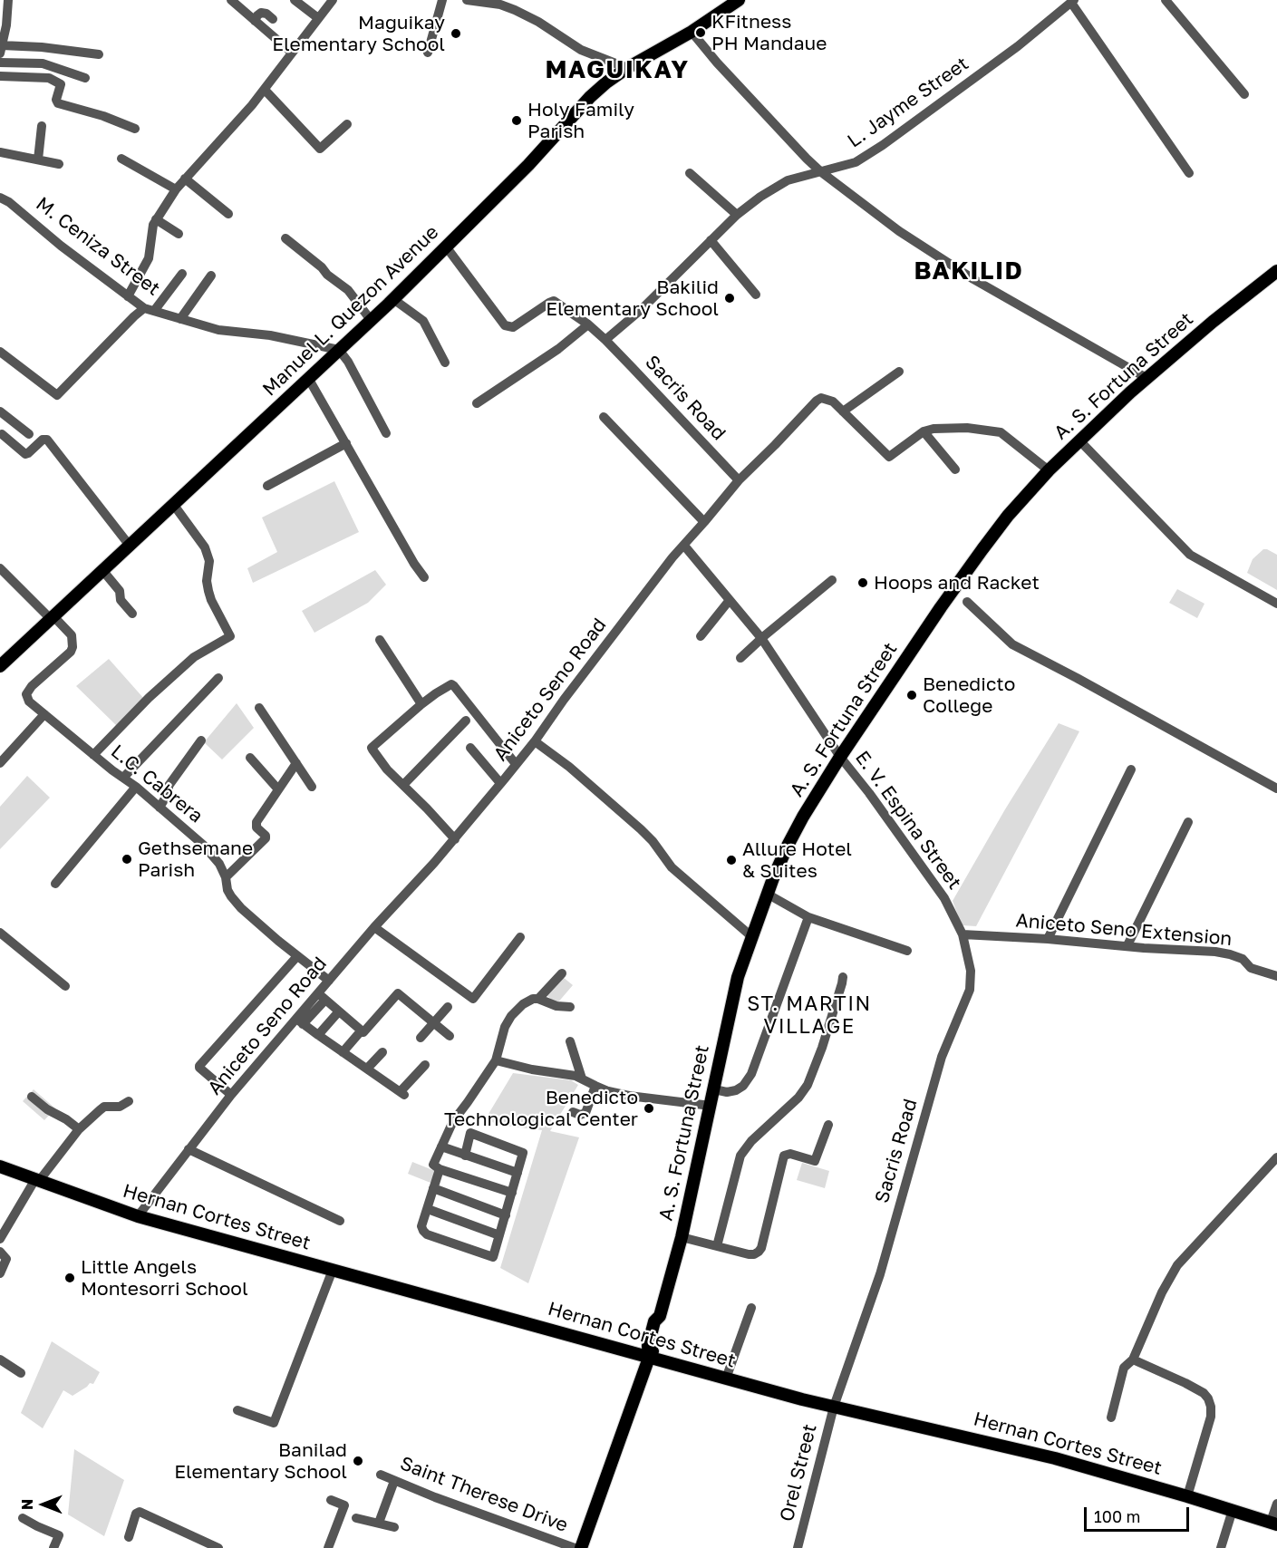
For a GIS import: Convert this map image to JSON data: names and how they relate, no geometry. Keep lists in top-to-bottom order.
{
  "streets": {
    "main road": ["Manuel L. Quezon Avenue", "A. S. Fortuna Street", "Hernan Cortes Street"],
    "street": [
      "L. Jayme Street",
      "M. Ceniza Street",
      "Sacris Road",
      "Aniceto Seno Road",
      "L.C. Cabrera",
      "E. V. Espina Street",
      "Aniceto Seno Extension",
      "Orel Street",
      "Saint Therese Drive"
    ]
  },
  "crossings": [
    ["L. Jayme Street", "Sacris Road"],
    ["M. Ceniza Street", "Manuel L. Quezon Avenue"],
    ["Manuel L. Quezon Avenue", "Sacris Road"],
    ["Manuel L. Quezon Avenue", "L.C. Cabrera"],
    ["A. S. Fortuna Street", "E. V. Espina Street"],
    ["A. S. Fortuna Street", "Hernan Cortes Street"],
    ["Sacris Road", "Aniceto Seno Road"],
    ["Sacris Road", "E. V. Espina Street"],
    ["Sacris Road", "Aniceto Seno Extension"],
    ["Sacris Road", "Hernan Cortes Street"],
    ["Sacris Road", "Orel Street"],
    ["Aniceto Seno Road", "L.C. Cabrera"],
    ["Aniceto Seno Road", "E. V. Espina Street"],
    ["Aniceto Seno Road", "Hernan Cortes Street"],
    ["Hernan Cortes Street", "Orel Street"]
  ],
  "districts": ["MAGUIKAY", "BAKILID", "ST. MARTIN VILLAGE"],
  "places": [
    "KFitness PH Mandaue",
    "Maguikay Elementary School",
    "Holy Family Parish",
    "Bakilid Elementary School",
    "Hoops and Racket",
    "Benedicto College",
    "Gethsemane Parish",
    "Allure Hotel & Suites",
    "Benedicto Technological Center",
    "Little Angels Montesorri School",
    "Banilad Elementary School"
  ],
  "scale_bar": "100 m",
  "north": "left"
}
